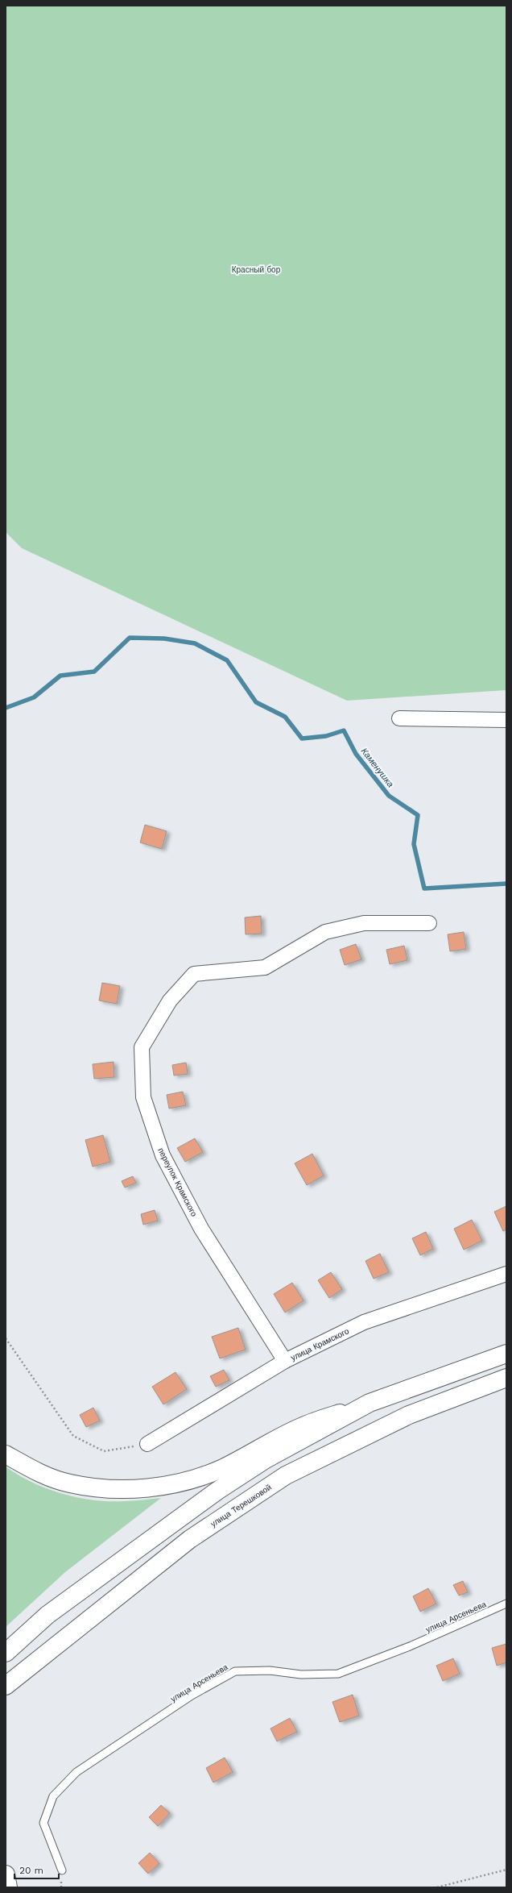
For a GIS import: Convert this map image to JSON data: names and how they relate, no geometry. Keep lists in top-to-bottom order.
{
  "streets": {
    "main road": ["улица Терешковой"],
    "street": ["переулок Крамского", "улица Крамского"],
    "lane": ["улица Арсеньева"]
  },
  "crossings": [
    ["переулок Крамского", "улица Крамского"]
  ],
  "water": ["Каменушка"],
  "parks": ["Красный бор"],
  "scale_bar": "20 m"
}
